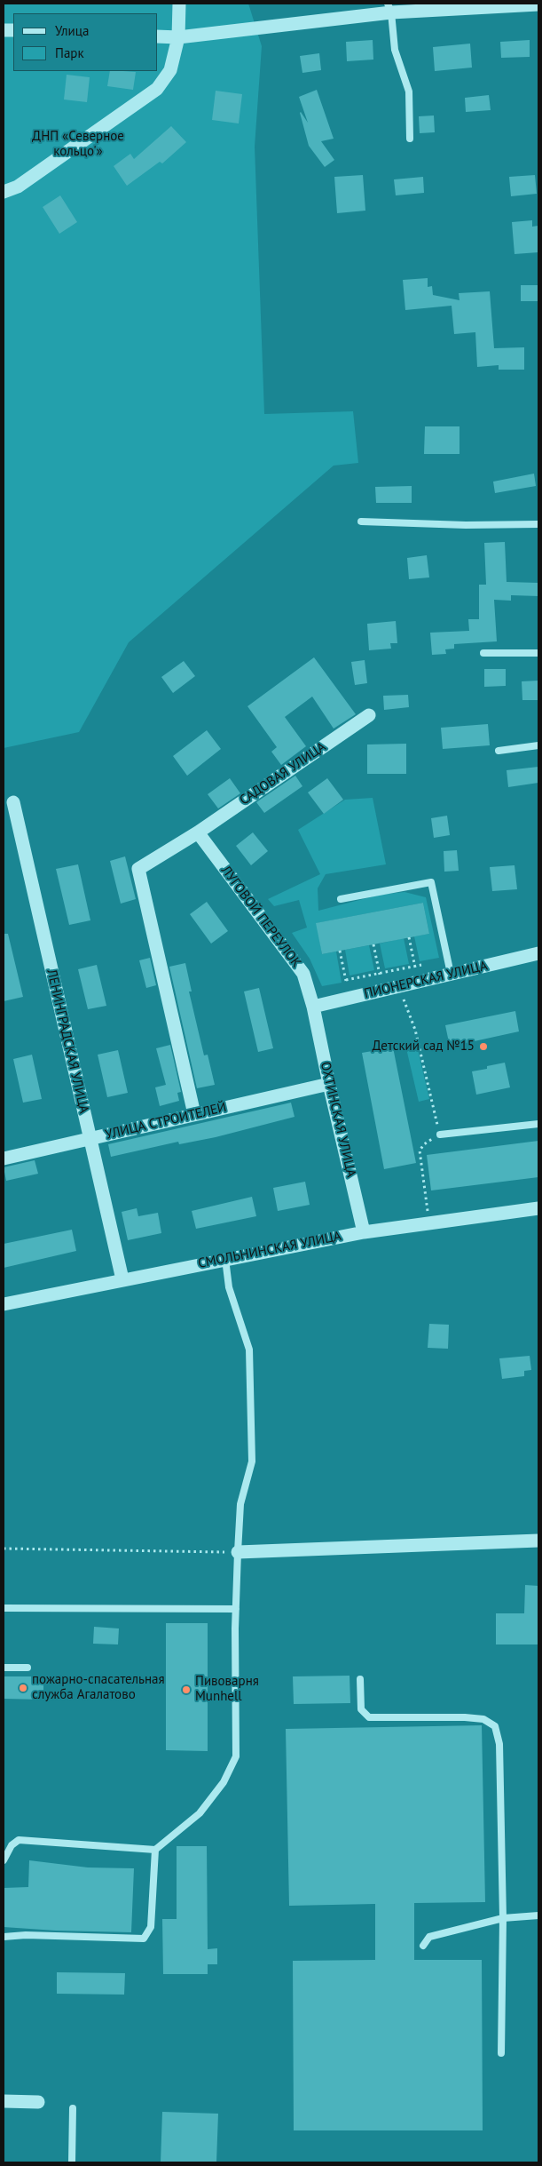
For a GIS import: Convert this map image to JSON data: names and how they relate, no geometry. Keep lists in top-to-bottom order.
{
  "streets": {
    "street": [
      "САДОВАЯ УЛИЦА",
      "ЛУГОВОЙ ПЕРЕУЛОК",
      "ПИОНЕРСКАЯ УЛИЦА",
      "ЛЕНИНГРАДСКАЯ УЛИЦА",
      "ОХТИНСКАЯ УЛИЦА",
      "УЛИЦА СТРОИТЕЛЕЙ",
      "СМОЛЬНИНСКАЯ УЛИЦА"
    ]
  },
  "crossings": [
    ["САДОВАЯ УЛИЦА", "ЛУГОВОЙ ПЕРЕУЛОК"],
    ["САДОВАЯ УЛИЦА", "УЛИЦА СТРОИТЕЛЕЙ"],
    ["ЛУГОВОЙ ПЕРЕУЛОК", "ПИОНЕРСКАЯ УЛИЦА"],
    ["ЛУГОВОЙ ПЕРЕУЛОК", "ОХТИНСКАЯ УЛИЦА"],
    ["ПИОНЕРСКАЯ УЛИЦА", "ОХТИНСКАЯ УЛИЦА"],
    ["ЛЕНИНГРАДСКАЯ УЛИЦА", "УЛИЦА СТРОИТЕЛЕЙ"],
    ["ЛЕНИНГРАДСКАЯ УЛИЦА", "СМОЛЬНИНСКАЯ УЛИЦА"],
    ["ОХТИНСКАЯ УЛИЦА", "УЛИЦА СТРОИТЕЛЕЙ"],
    ["ОХТИНСКАЯ УЛИЦА", "СМОЛЬНИНСКАЯ УЛИЦА"]
  ],
  "parks": ["ДНП «Северное кольцо'»"],
  "places": ["Детский сад №15", "пожарно-спасательная служба Агалатово", "Пивоварня Munhell"],
  "legend": ["Улица", "Парк"]
}
